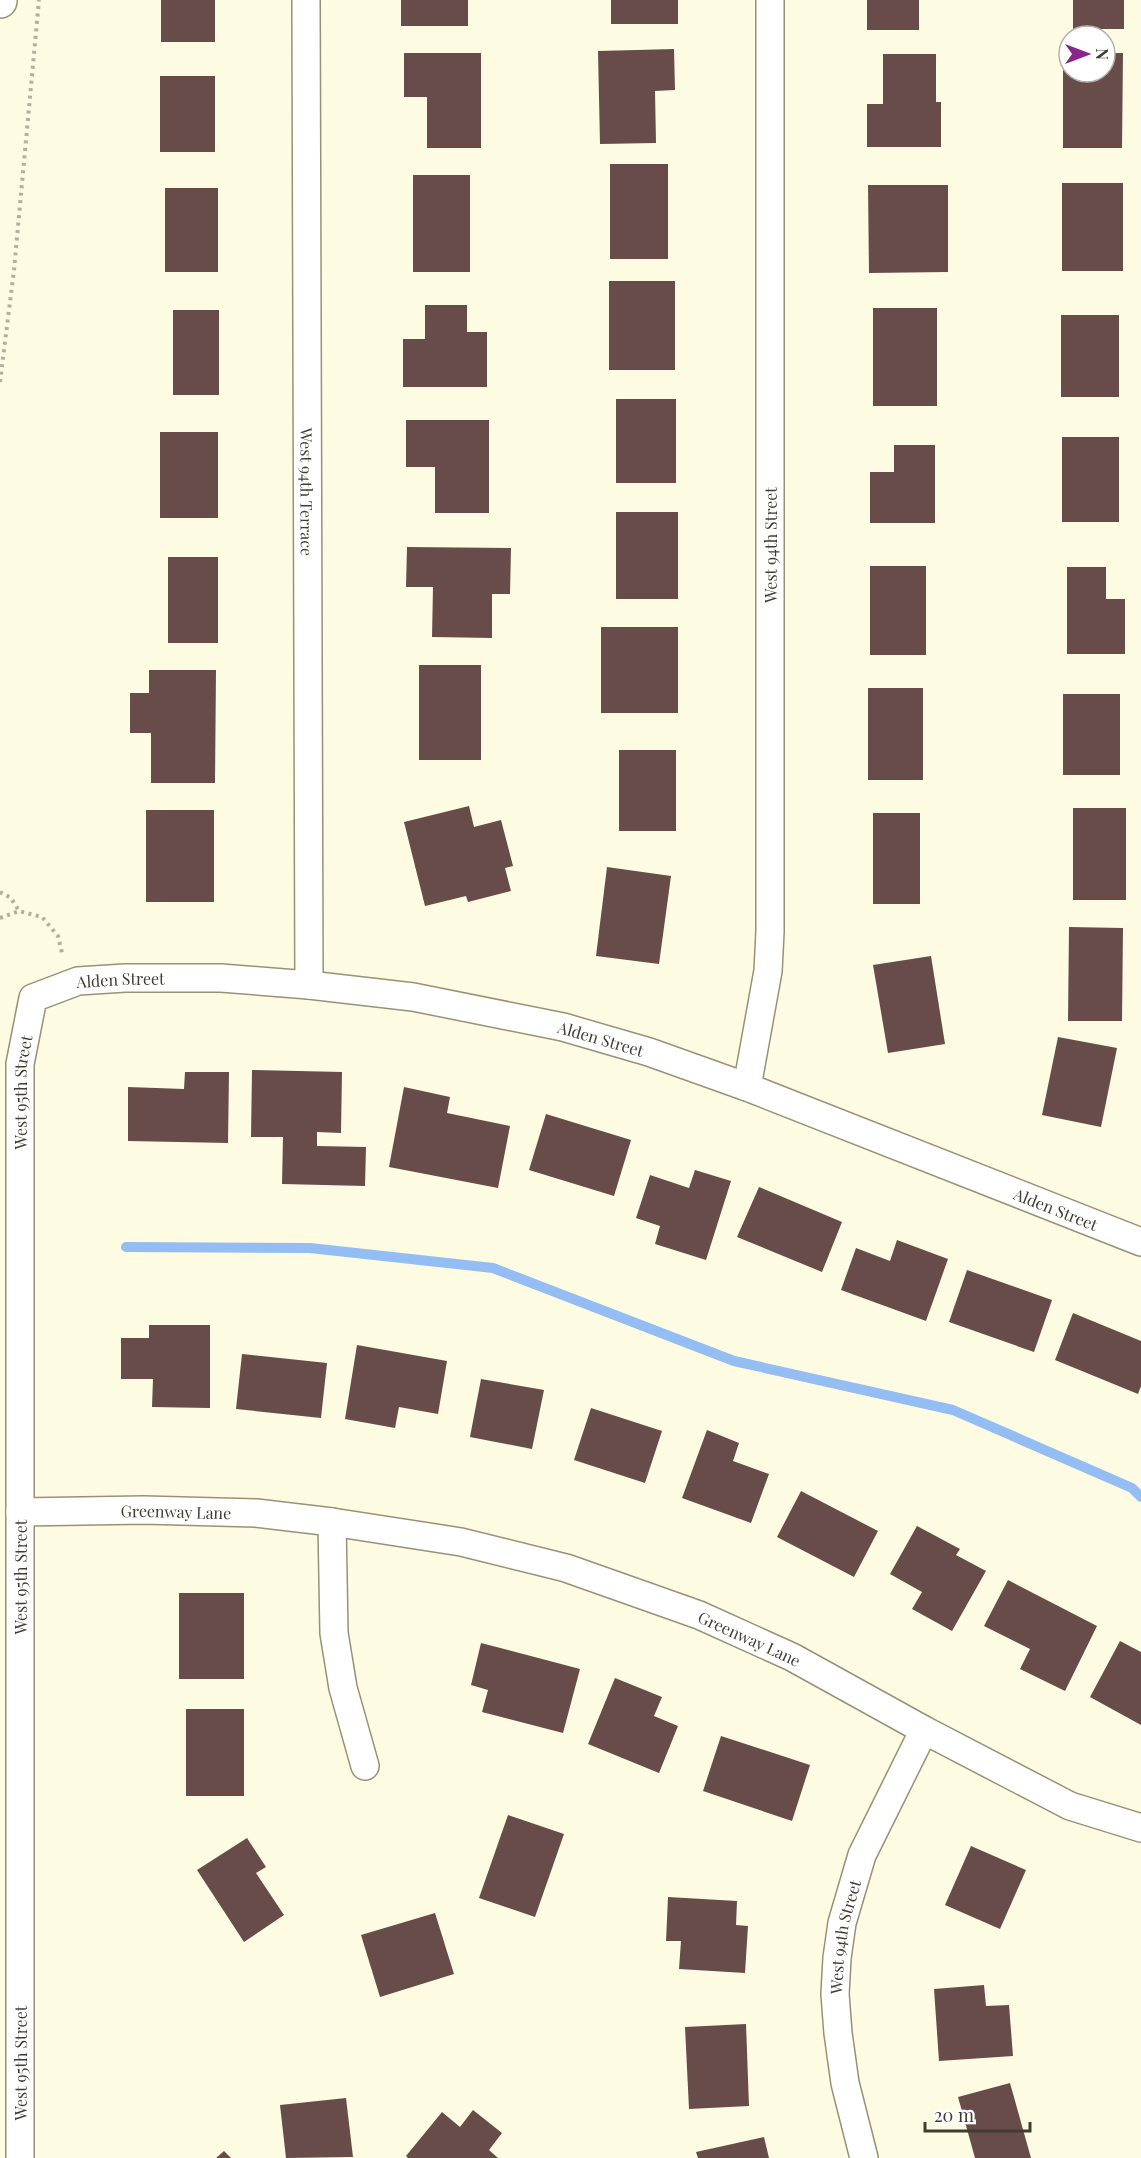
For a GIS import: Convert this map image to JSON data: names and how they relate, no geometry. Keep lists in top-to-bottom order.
{
  "streets": {
    "street": [
      "West 94th Terrace",
      "West 94th Street",
      "Alden Street",
      "West 95th Street",
      "Greenway Lane"
    ]
  },
  "crossings": [
    ["West 94th Terrace", "Alden Street"],
    ["West 94th Street", "Alden Street"],
    ["West 94th Street", "Greenway Lane"],
    ["Alden Street", "West 95th Street"],
    ["West 95th Street", "Greenway Lane"]
  ],
  "scale_bar": "20 m",
  "north": "right"
}
